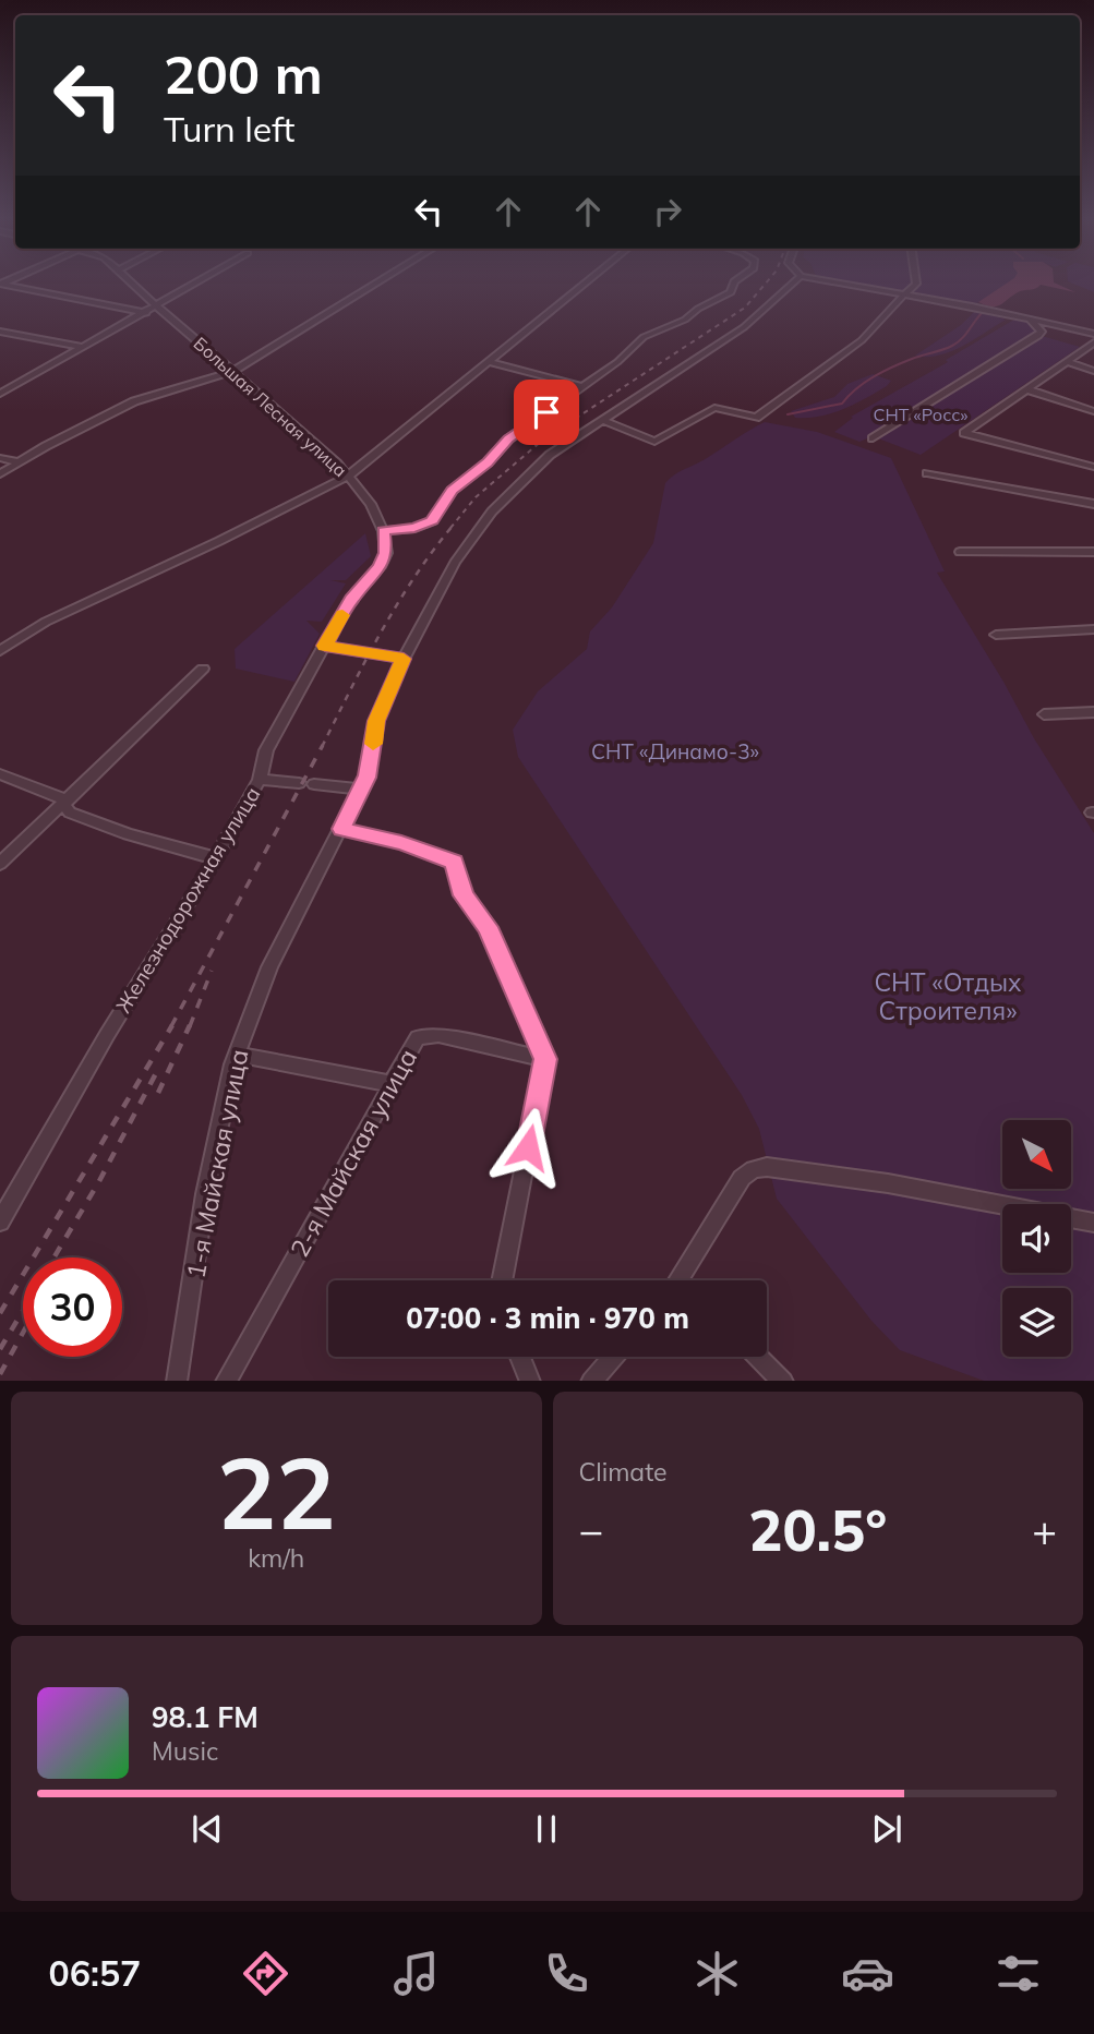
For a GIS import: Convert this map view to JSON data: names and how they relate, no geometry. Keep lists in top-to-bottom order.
{
  "streets": {
    "street": [
      "Большая Лесная улица",
      "Железнодорожная улица",
      "2-я Майская улица",
      "1-я Майская улица"
    ]
  },
  "crossings": [
    ["Большая Лесная улица", "Железнодорожная улица"]
  ],
  "parks": ["СНТ «Росс»", "СНТ «Динамо-3»", "СНТ «Отдых Строителя»"],
  "north": "bottom right",
  "page": {
    "turn": ["200 m", "Turn left"],
    "limit": "30",
    "trip": "07:00 · 3 min · 970 m",
    "tile": [
      ["22", "km/h"],
      "Climate"
    ],
    "heat": ["−", "20.5°", "+"],
    "song": ["98.1 FM", "Music"],
    "tabs": "06:57"
  }
}
